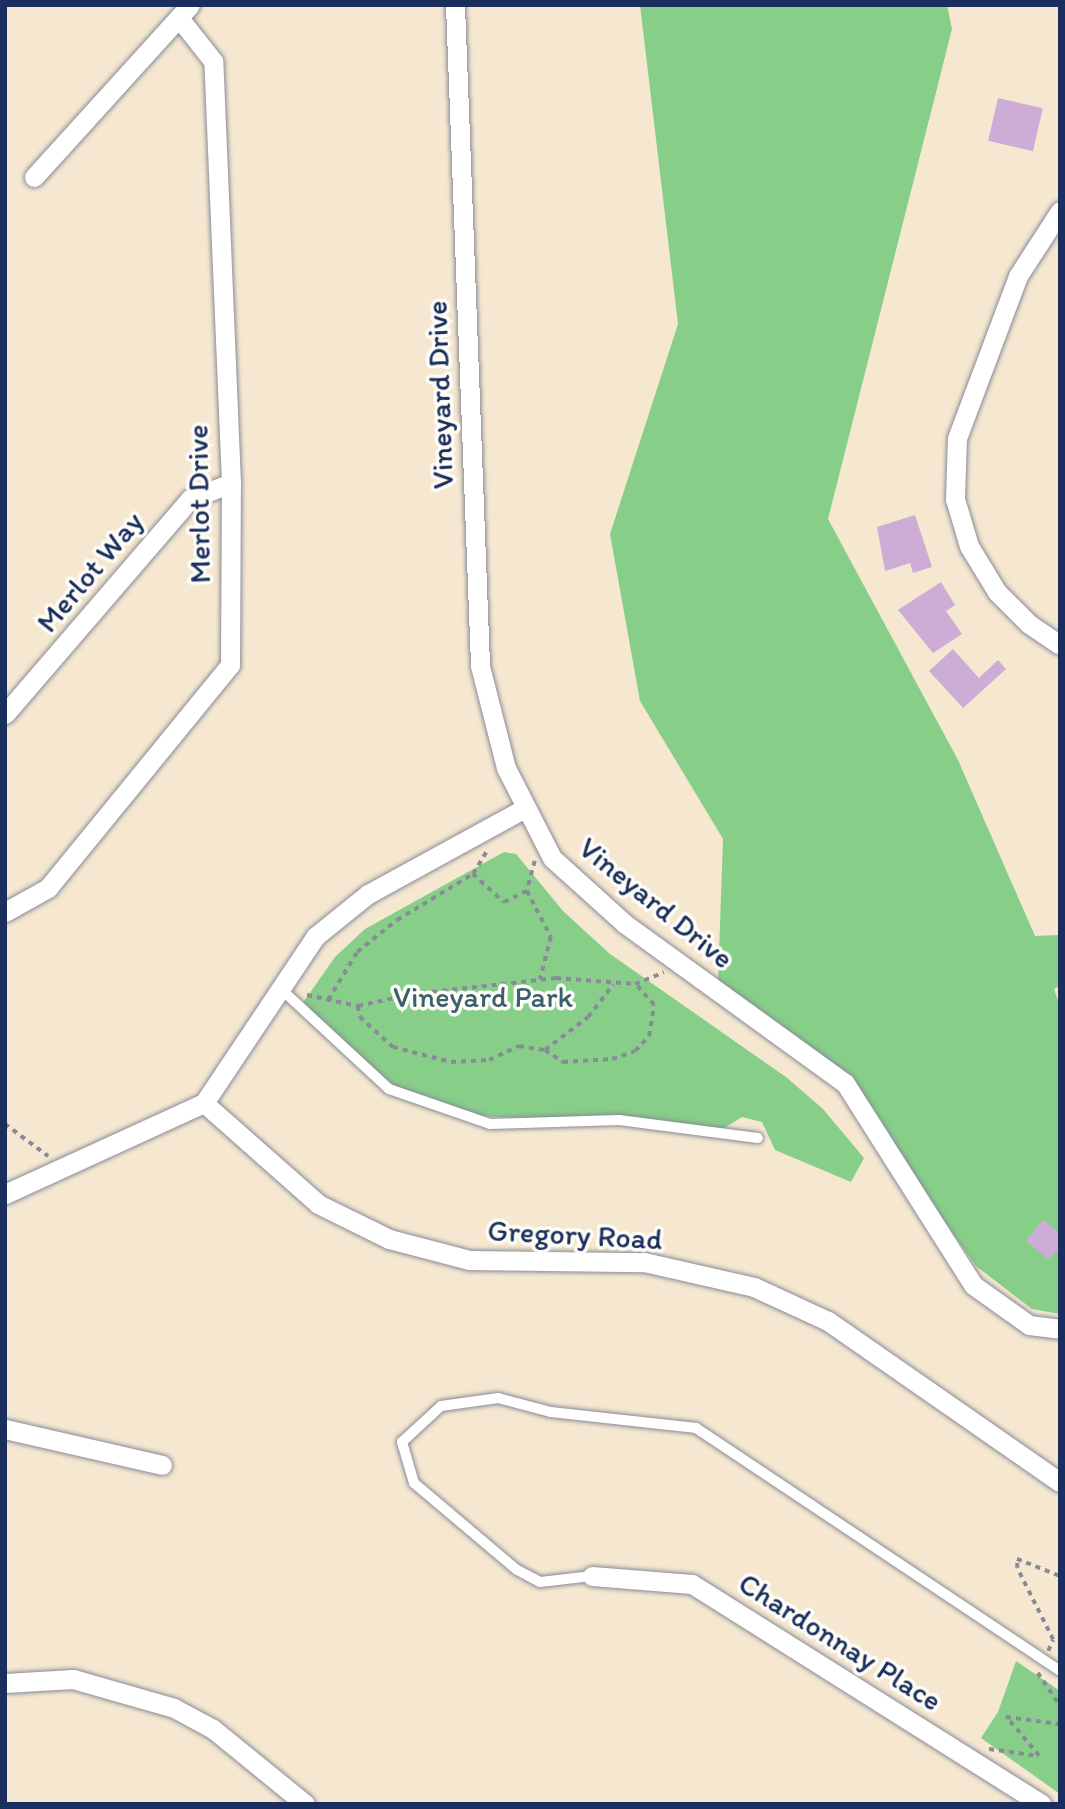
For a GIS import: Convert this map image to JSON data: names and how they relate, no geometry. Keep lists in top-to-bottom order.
{
  "streets": {
    "street": [
      "Vineyard Drive",
      "Merlot Drive",
      "Merlot Way",
      "Gregory Road",
      "Chardonnay Place"
    ]
  },
  "crossings": [
    ["Merlot Drive", "Merlot Way"]
  ],
  "parks": ["Vineyard Park"]
}
